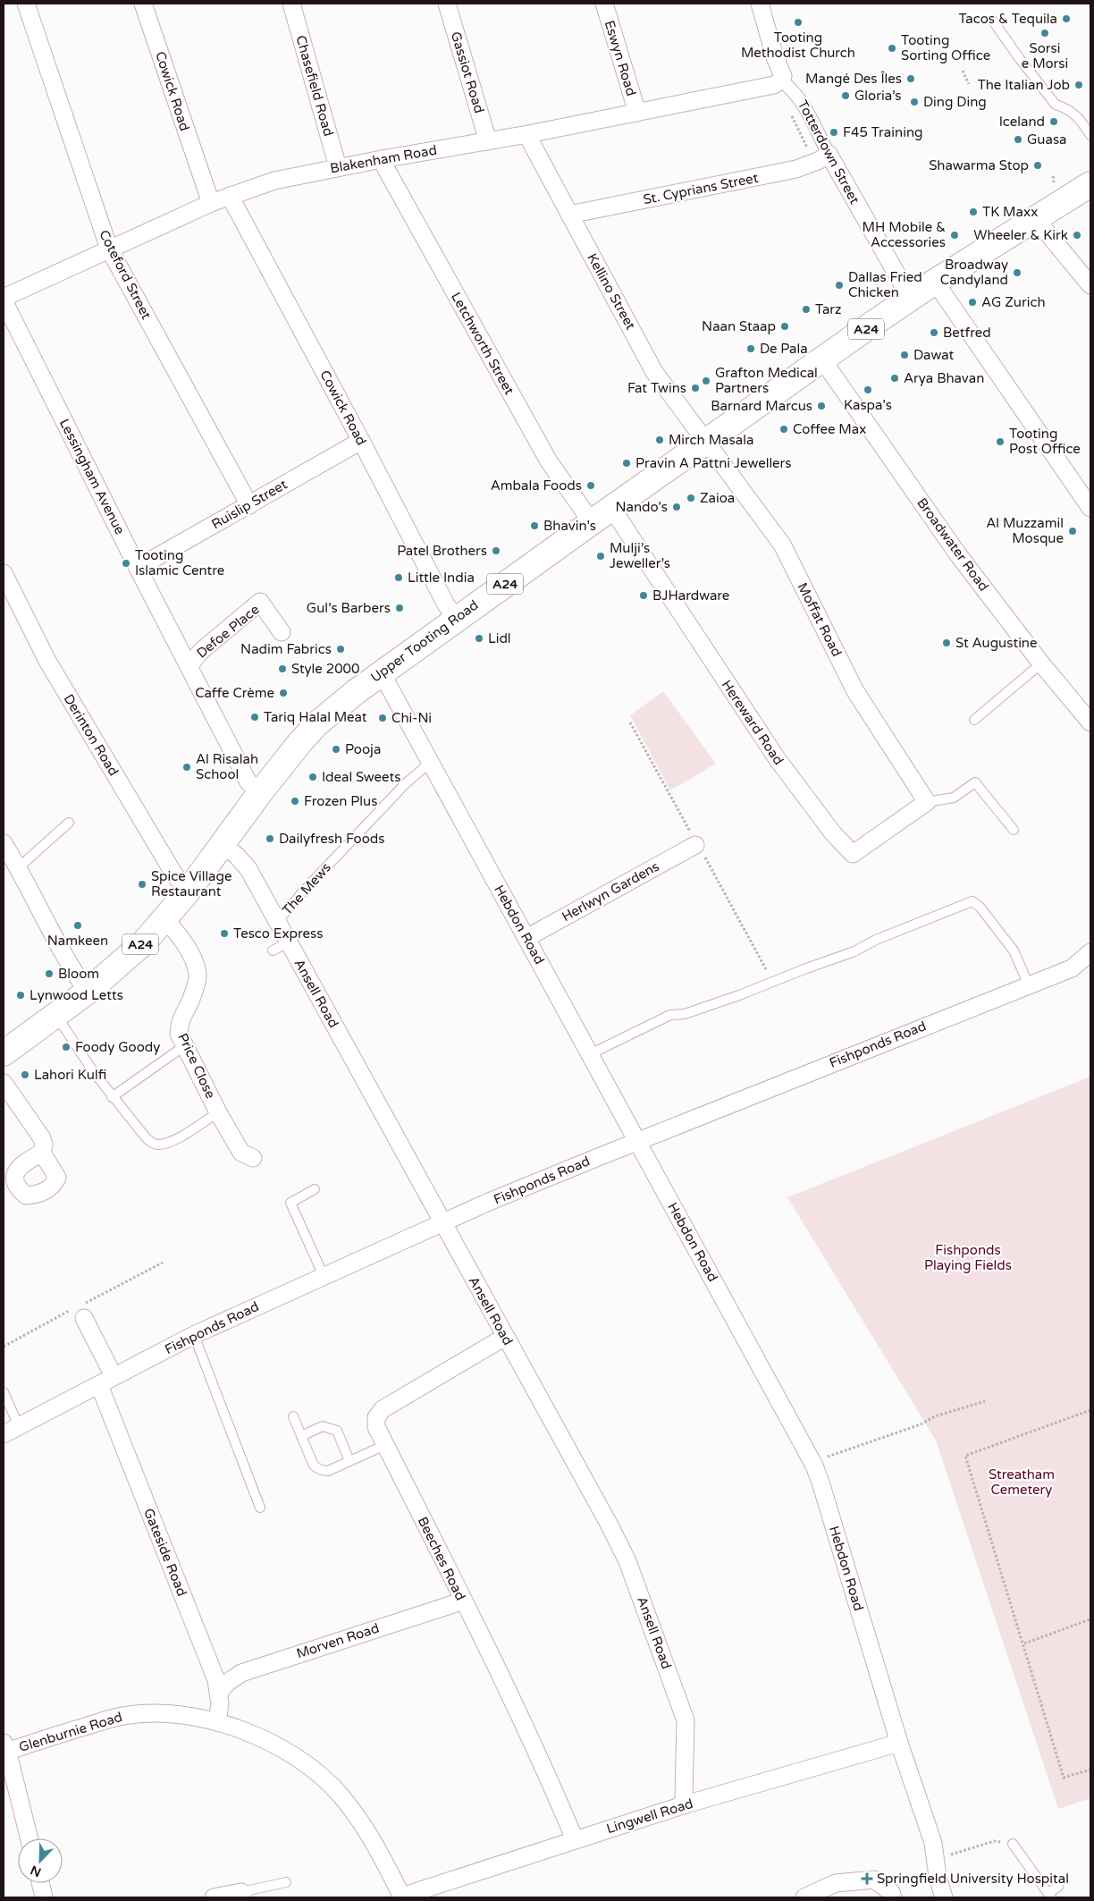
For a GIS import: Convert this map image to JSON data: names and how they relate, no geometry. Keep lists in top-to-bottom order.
{
  "streets": {
    "highway": ["A24", "Upper Tooting Road"],
    "street": [
      "Eswyn Road",
      "Gassiot Road",
      "Chasefield Road",
      "Cowick Road",
      "Totterdown Street",
      "Blakenham Road",
      "St. Cyprians Street",
      "Coteford Street",
      "Kellino Street",
      "Letchworth Street",
      "Lessingham Avenue",
      "Ruislip Street",
      "Broadwater Road",
      "Moffat Road",
      "Defoe Place",
      "Hereward Road",
      "Derinton Road",
      "Herlwyn Gardens",
      "Hebdon Road",
      "Ansell Road",
      "Fishponds Road",
      "Price Close",
      "Gateside Road",
      "Beeches Road",
      "Morven Road",
      "Glenburnie Road",
      "Lingwell Road"
    ],
    "lane": ["The Mews"]
  },
  "crossings": [
    ["Eswyn Road", "Blakenham Road"],
    ["Gassiot Road", "Blakenham Road"],
    ["Chasefield Road", "Blakenham Road"],
    ["Cowick Road", "Blakenham Road"],
    ["Cowick Road", "Ruislip Street"],
    ["Cowick Road", "Upper Tooting Road"],
    ["Totterdown Street", "Blakenham Road"],
    ["Totterdown Street", "St. Cyprians Street"],
    ["Totterdown Street", "A24"],
    ["Totterdown Street", "Upper Tooting Road"],
    ["Blakenham Road", "Coteford Street"],
    ["Blakenham Road", "Kellino Street"],
    ["Blakenham Road", "Letchworth Street"],
    ["Blakenham Road", "Lessingham Avenue"],
    ["St. Cyprians Street", "Kellino Street"],
    ["Coteford Street", "Ruislip Street"],
    ["Kellino Street", "Moffat Road"],
    ["Kellino Street", "Upper Tooting Road"],
    ["A24", "Upper Tooting Road"],
    ["Letchworth Street", "Upper Tooting Road"],
    ["Lessingham Avenue", "Ruislip Street"],
    ["Lessingham Avenue", "Defoe Place"],
    ["Lessingham Avenue", "Upper Tooting Road"],
    ["Broadwater Road", "Upper Tooting Road"],
    ["Moffat Road", "Upper Tooting Road"],
    ["Moffat Road", "Hereward Road"],
    ["Upper Tooting Road", "Hereward Road"],
    ["Upper Tooting Road", "Derinton Road"],
    ["Upper Tooting Road", "Hebdon Road"],
    ["Upper Tooting Road", "Ansell Road"],
    ["Upper Tooting Road", "Price Close"],
    ["The Mews", "Hebdon Road"],
    ["The Mews", "Ansell Road"],
    ["Herlwyn Gardens", "Hebdon Road"],
    ["Hebdon Road", "Fishponds Road"],
    ["Hebdon Road", "Lingwell Road"],
    ["Ansell Road", "Fishponds Road"],
    ["Ansell Road", "Beeches Road"],
    ["Ansell Road", "Lingwell Road"],
    ["Fishponds Road", "Gateside Road"],
    ["Gateside Road", "Morven Road"],
    ["Gateside Road", "Glenburnie Road"],
    ["Beeches Road", "Morven Road"],
    ["Beeches Road", "Lingwell Road"],
    ["Glenburnie Road", "Lingwell Road"]
  ],
  "parks": ["Fishponds Playing Fields", "Streatham Cemetery"],
  "places": {
    "other": [
      "Tacos & Tequila",
      "Tooting Methodist Church",
      "Sorsi e Morsi",
      "Tooting Sorting Office",
      "Mangé Des Îles",
      "The Italian Job",
      "Gloria’s",
      "Ding Ding",
      "Iceland",
      "F45 Training",
      "Guasa",
      "Shawarma Stop",
      "TK Maxx",
      "MH Mobile & Accessories",
      "Wheeler & Kirk",
      "Broadway Candyland",
      "Dallas Fried Chicken",
      "AG Zurich",
      "Tarz",
      "Naan Staap",
      "Betfred",
      "De Pala",
      "Dawat",
      "Arya Bhavan",
      "Grafton Medical Partners",
      "Fat Twins",
      "Kaspa's",
      "Barnard Marcus",
      "Coffee Max",
      "Mirch Masala",
      "Tooting Post Office",
      "Pravin A Pattni Jewellers",
      "Ambala Foods",
      "Zaioa",
      "Nando's",
      "Bhavin’s",
      "Al Muzzamil Mosque",
      "Patel Brothers",
      "Mulji’s Jeweller’s",
      "Tooting Islamic Centre",
      "Little India",
      "BJHardware",
      "Gul’s Barbers",
      "Lidl",
      "St Augustine",
      "Nadim Fabrics",
      "Style 2000",
      "Caffe Crème",
      "Tariq Halal Meat",
      "Chi-Ni",
      "Pooja",
      "Al Risalah School",
      "Ideal Sweets",
      "Frozen Plus",
      "Dailyfresh Foods",
      "Spice Village Restaurant",
      "Namkeen",
      "Tesco Express",
      "Bloom",
      "Lynwood Letts",
      "Foody Goody",
      "Lahori Kulfi"
    ],
    "health": ["Springfield University Hospital"]
  },
  "north": "bottom left"
}
